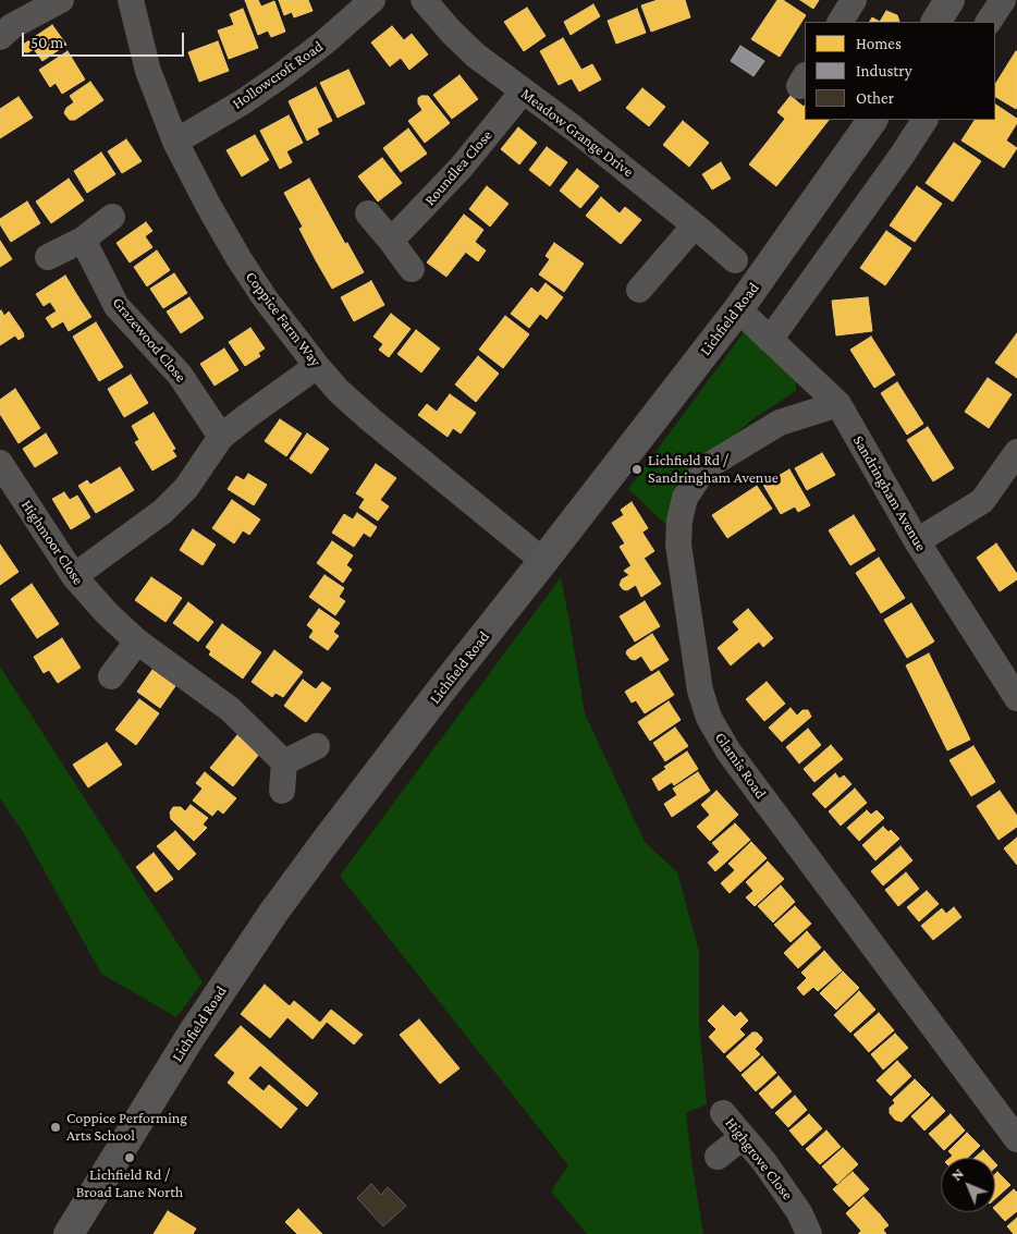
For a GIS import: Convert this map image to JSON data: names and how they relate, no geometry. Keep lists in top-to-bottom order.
{
  "streets": {
    "main road": ["Lichfield Road"],
    "street": [
      "Hollowcroft Road",
      "Meadow Grange Drive",
      "Roundlea Close",
      "Coppice Farm Way",
      "Grazewood Close",
      "Sandringham Avenue",
      "Highmoor Close",
      "Glamis Road",
      "Highgrove Close"
    ]
  },
  "crossings": [
    ["Hollowcroft Road", "Coppice Farm Way"],
    ["Meadow Grange Drive", "Roundlea Close"],
    ["Coppice Farm Way", "Lichfield Road"],
    ["Lichfield Road", "Sandringham Avenue"],
    ["Sandringham Avenue", "Glamis Road"]
  ],
  "places": ["Lichfield Rd / Sandringham Avenue", "Coppice Performing Arts School", "Lichfield Rd / Broad Lane North"],
  "legend": ["Homes", "Industry", "Other"],
  "scale_bar": "50 m",
  "north": "top left"
}
